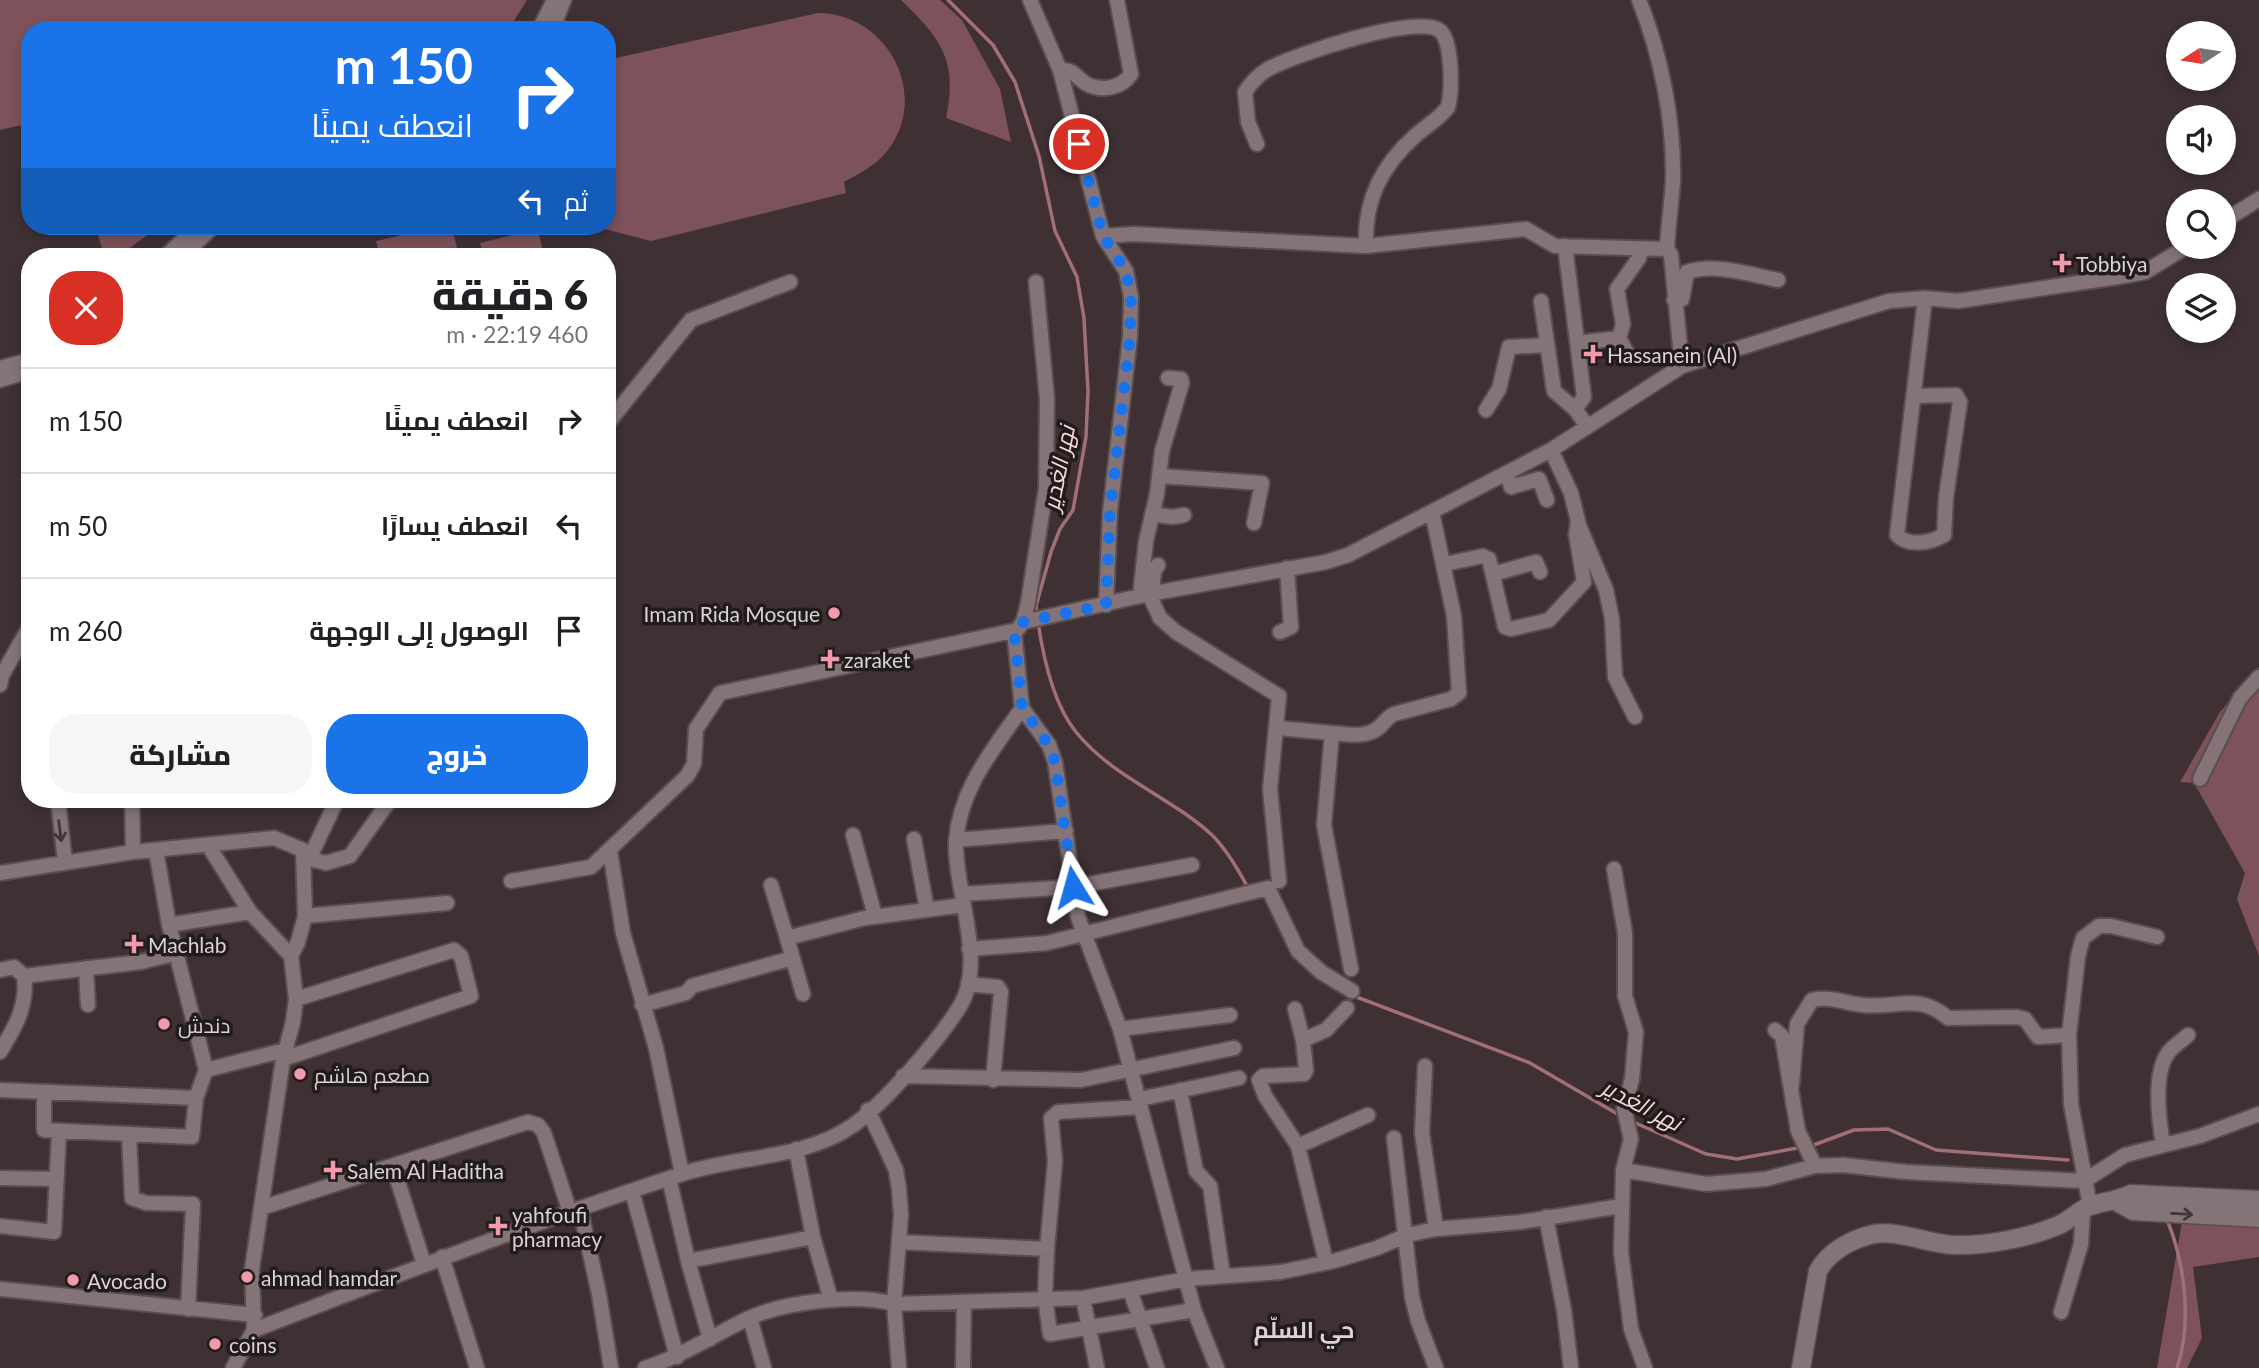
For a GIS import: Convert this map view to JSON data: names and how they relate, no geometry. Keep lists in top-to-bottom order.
{
  "districts": ["حي السلّم"],
  "water": ["نهر الغدير"],
  "places": {
    "health": [
      "Tobbiya",
      "Hassanein (Al)",
      "zaraket",
      "Machlab",
      "Salem Al Haditha",
      "yahfoufi pharmacy"
    ],
    "other": [
      "Imam Rida Mosque",
      "دندش",
      "مطعم هاشم",
      "ahmad hamdar",
      "Avocado",
      "coins"
    ]
  },
  "north": "left",
  "page": {
    "turn": ["150 m", "انعطف يمينًا"],
    "then": "ثم",
    "heading": ["6 دقيقة", "460 m · 22:19"],
    "list": [
      {
        "name": "انعطف يمينًا",
        "value": "150 m"
      },
      {
        "name": "انعطف يسارًا",
        "value": "50 m"
      },
      {
        "name": "الوصول إلى الوجهة",
        "value": "260 m"
      }
    ],
    "buttons": ["خروج", "مشاركة"]
  }
}
